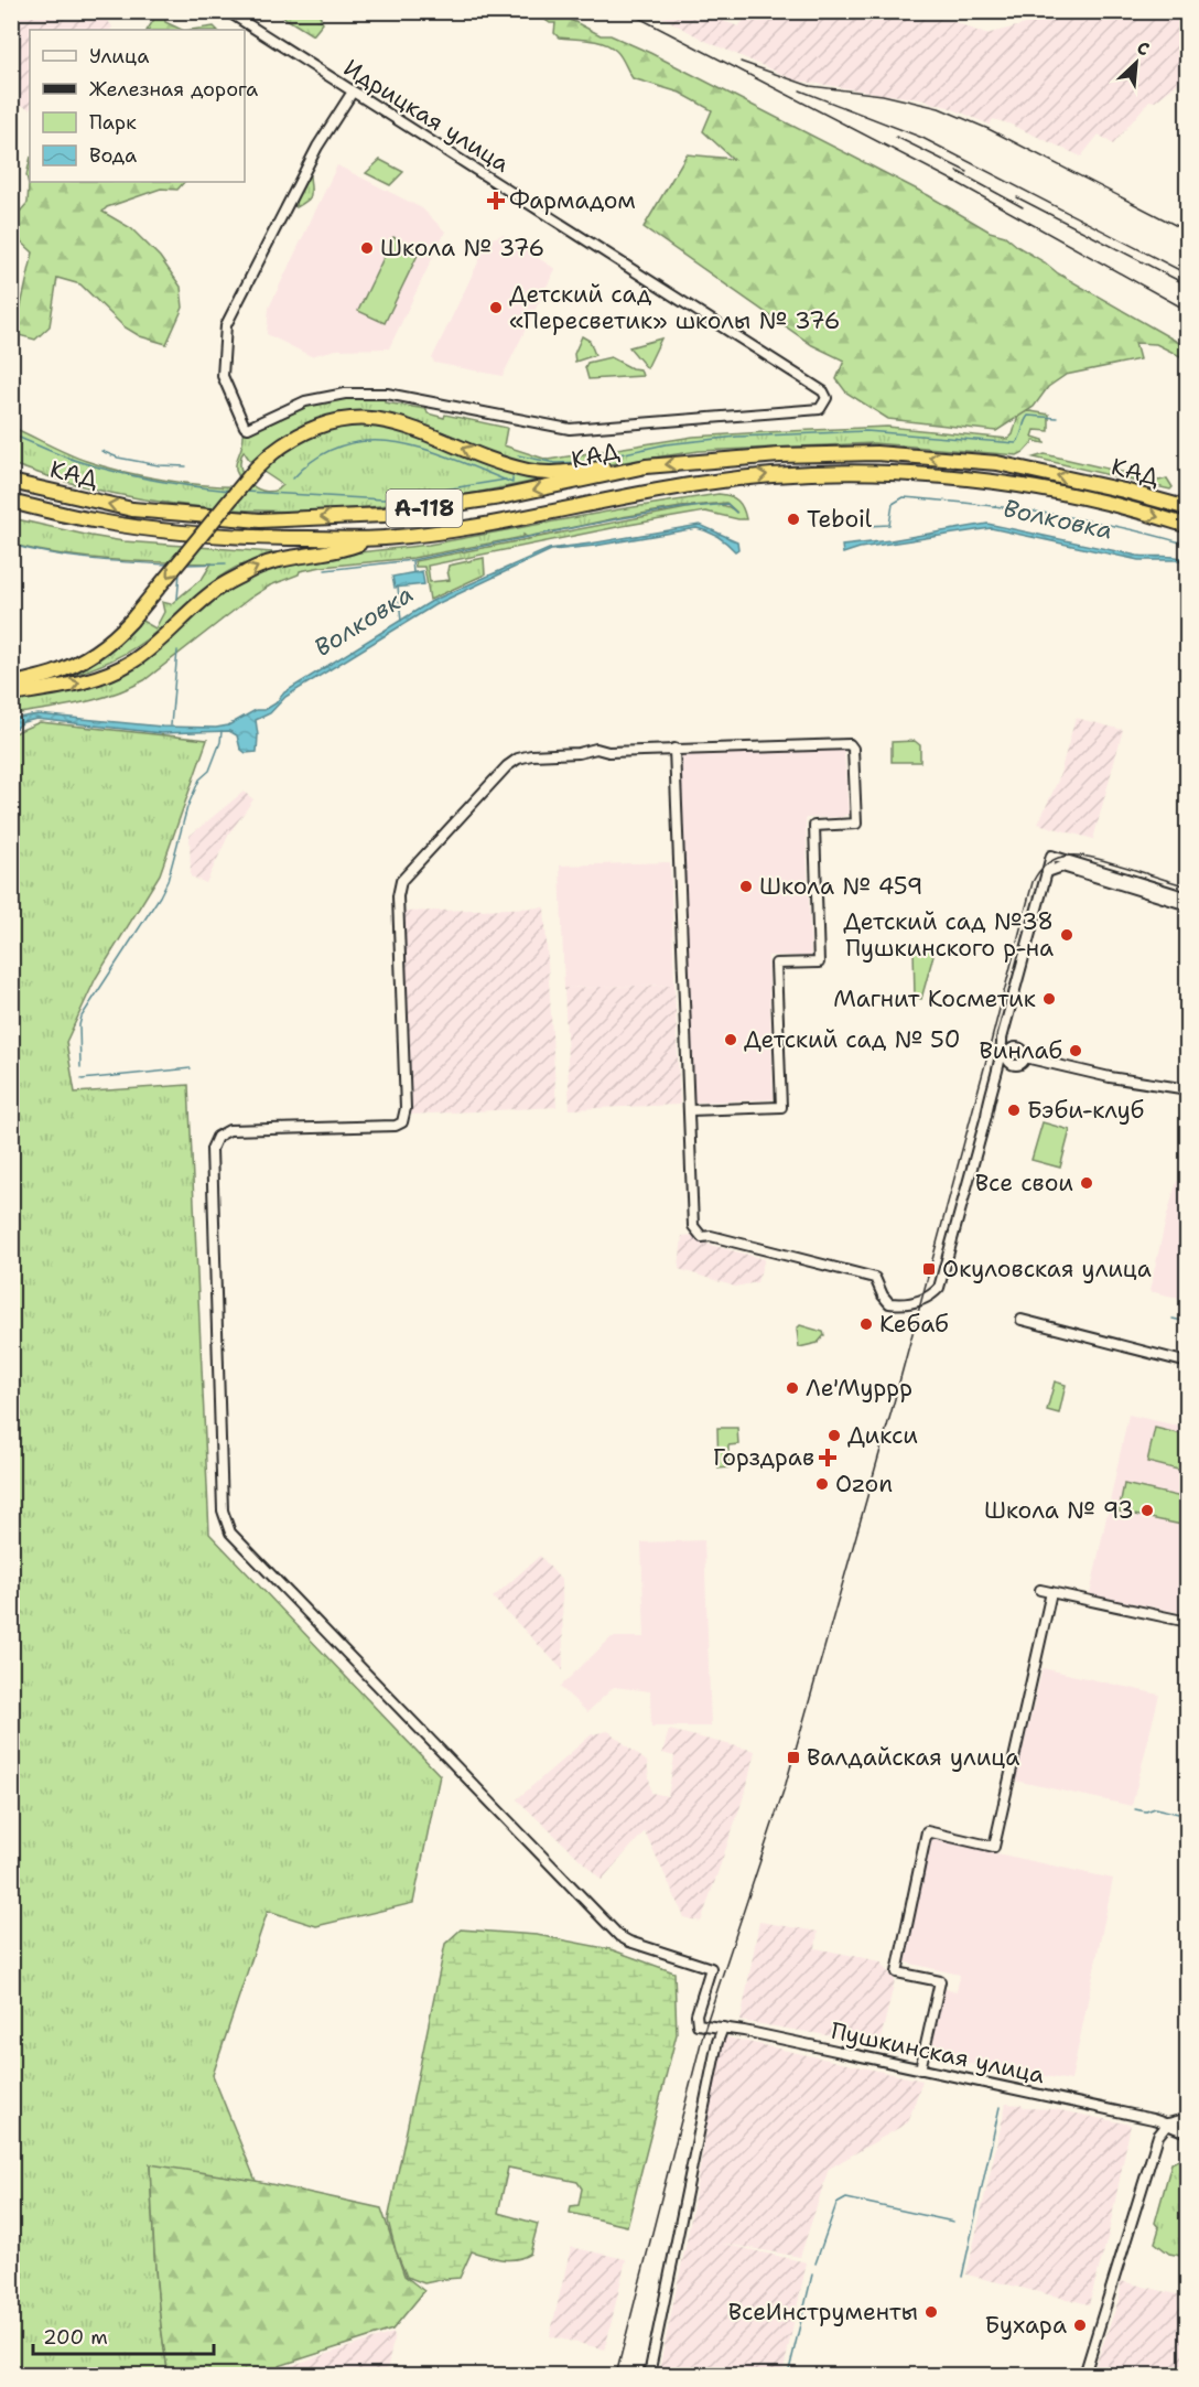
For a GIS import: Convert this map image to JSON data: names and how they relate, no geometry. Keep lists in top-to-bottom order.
{
  "streets": {
    "highway": ["КАД", "А-118"],
    "street": ["Идрицкая улица", "Пушкинская улица"]
  },
  "water": ["Волковка"],
  "places": {
    "health": ["Фармадом", "Горздрав"],
    "other": [
      "Школа № 376",
      "Детский сад «Пересветик» школы № 376",
      "Teboil",
      "Школа № 459",
      "Детский сад №38 Пушкинского р-на",
      "Магнит Косметик",
      "Детский сад № 50",
      "Винлаб",
      "Бэби-клуб",
      "Все свои",
      "Кебаб",
      "Ле'Муррр",
      "Дикси",
      "Ozon",
      "Школа № 93",
      "ВсеИнструменты",
      "Бухара"
    ],
    "transit": ["Окуловская улица", "Валдайская улица"]
  },
  "legend": [
    "Улица",
    "Железная дорога",
    "Парк",
    "Вода"
  ],
  "scale_bar": "200 m",
  "north": "top right"
}
